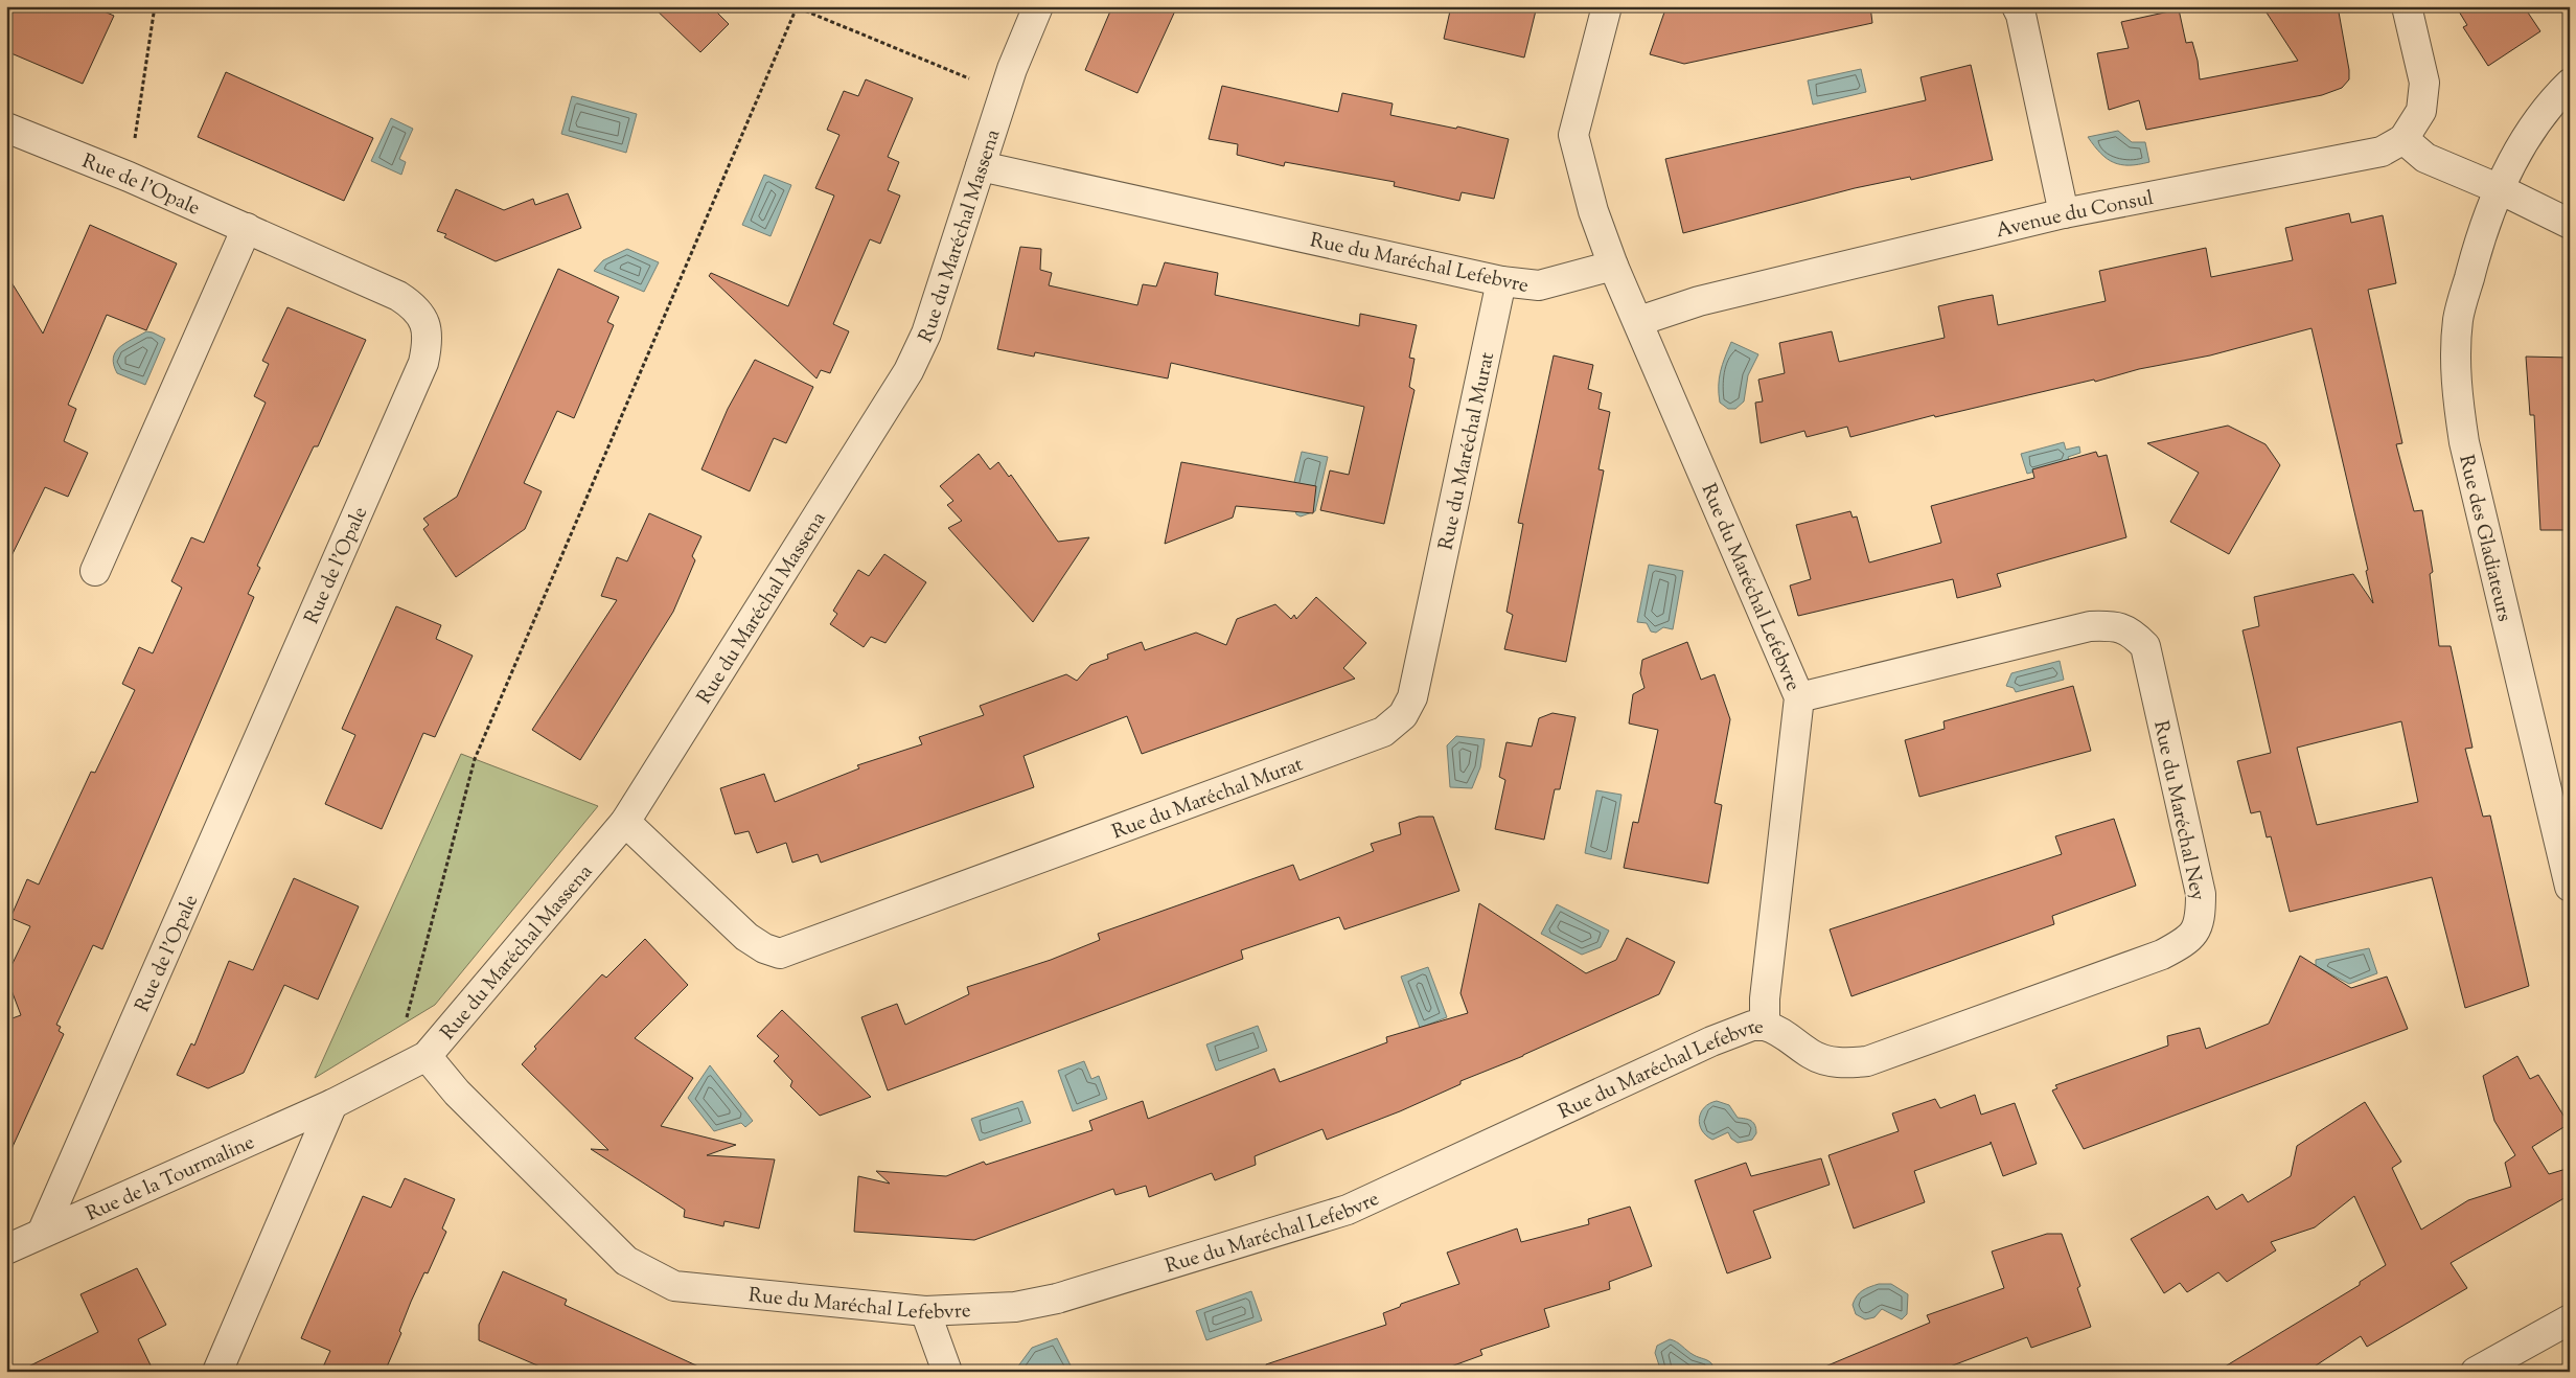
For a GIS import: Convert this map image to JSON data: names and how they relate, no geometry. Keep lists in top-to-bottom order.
{
  "streets": {
    "street": [
      "Rue de l'Opale",
      "Avenue du Consul",
      "Rue du Maréchal Massena",
      "Rue du Maréchal Lefebvre",
      "Rue du Maréchal Murat",
      "Rue des Gladiateurs",
      "Rue du Maréchal Ney",
      "Rue de la Tourmaline"
    ]
  },
  "crossings": [
    ["Rue de l'Opale", "Rue de la Tourmaline"],
    ["Avenue du Consul", "Rue du Maréchal Lefebvre"],
    ["Rue du Maréchal Massena", "Rue du Maréchal Lefebvre"],
    ["Rue du Maréchal Massena", "Rue du Maréchal Murat"],
    ["Rue du Maréchal Massena", "Rue de la Tourmaline"],
    ["Rue du Maréchal Lefebvre", "Rue du Maréchal Murat"],
    ["Rue du Maréchal Lefebvre", "Rue du Maréchal Ney"]
  ]
}
